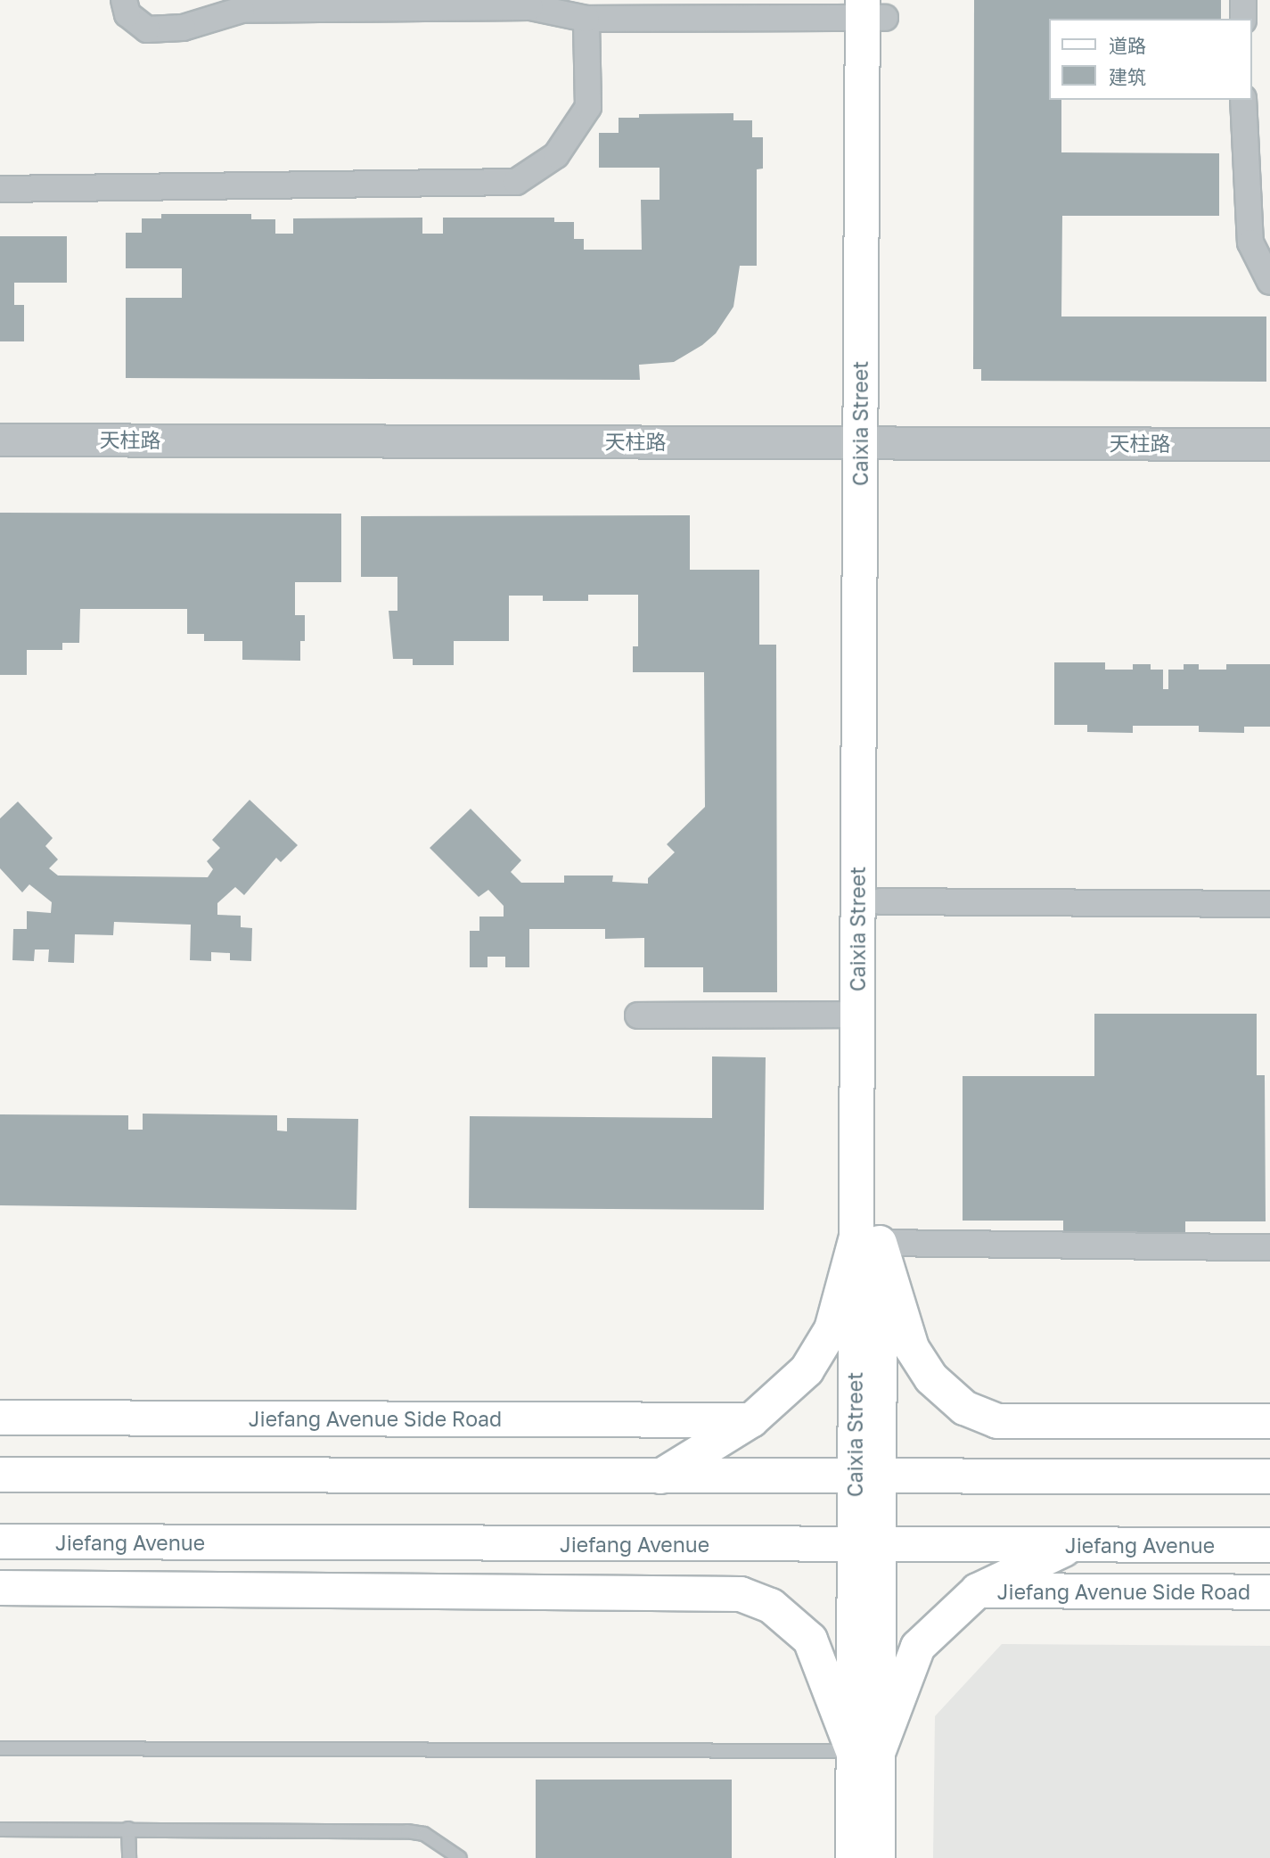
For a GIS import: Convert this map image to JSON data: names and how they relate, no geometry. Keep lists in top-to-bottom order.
{
  "streets": {
    "main road": ["Caixia Street", "Jiefang Avenue Side Road", "Jiefang Avenue"],
    "street": ["天柱路"]
  },
  "crossings": [
    ["Caixia Street", "天柱路"],
    ["Caixia Street", "Jiefang Avenue"]
  ],
  "legend": ["道路", "建筑"]
}
